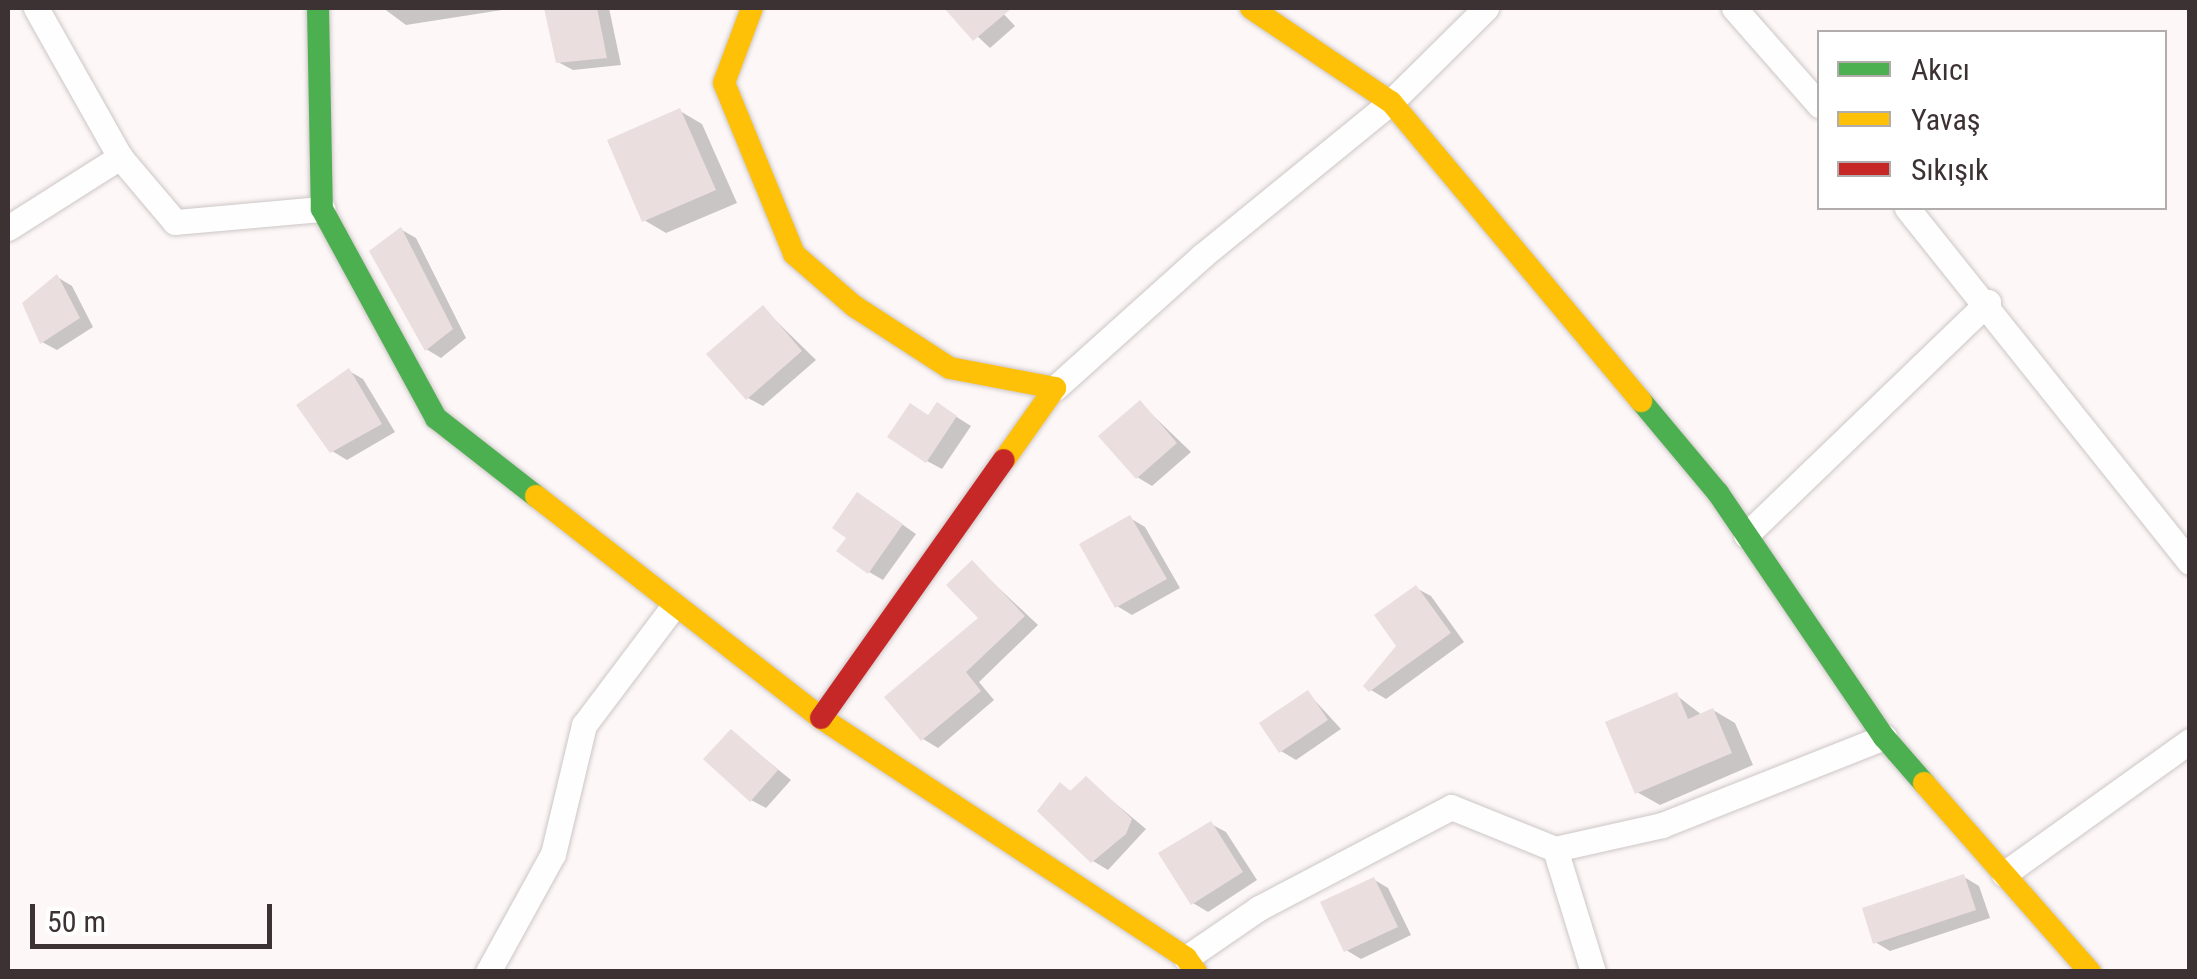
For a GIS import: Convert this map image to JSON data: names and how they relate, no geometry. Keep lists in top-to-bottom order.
{
  "legend": ["Akıcı", "Yavaş", "Sıkışık"],
  "scale_bar": "50 m"
}
